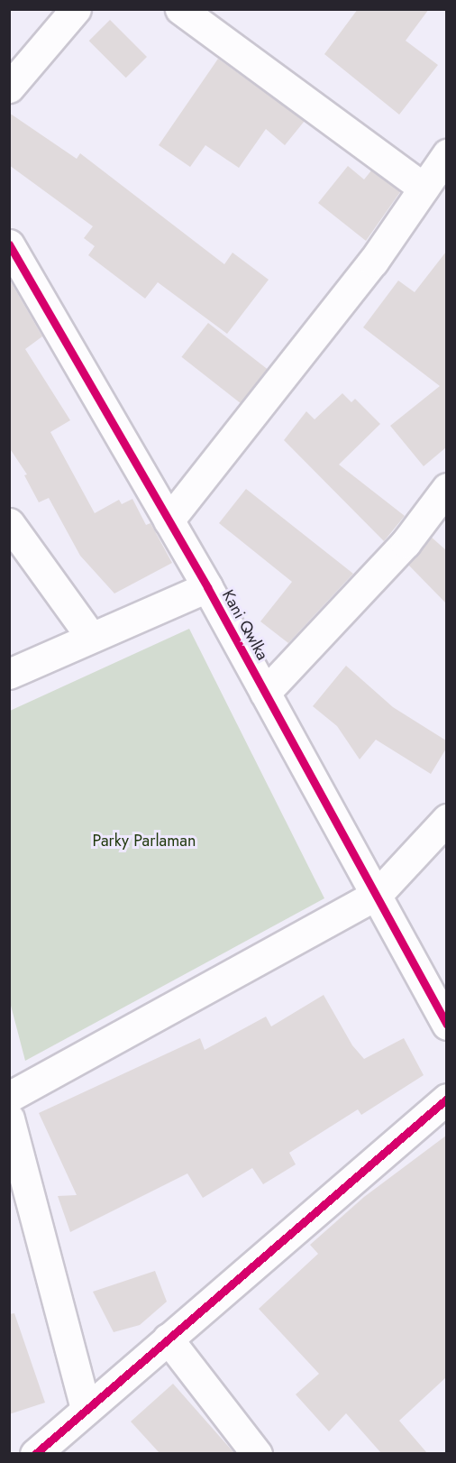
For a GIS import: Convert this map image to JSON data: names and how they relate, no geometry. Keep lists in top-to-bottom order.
{
  "streets": {
    "street": ["Kani Qwlka"]
  },
  "parks": ["Parky Parlaman"]
}
